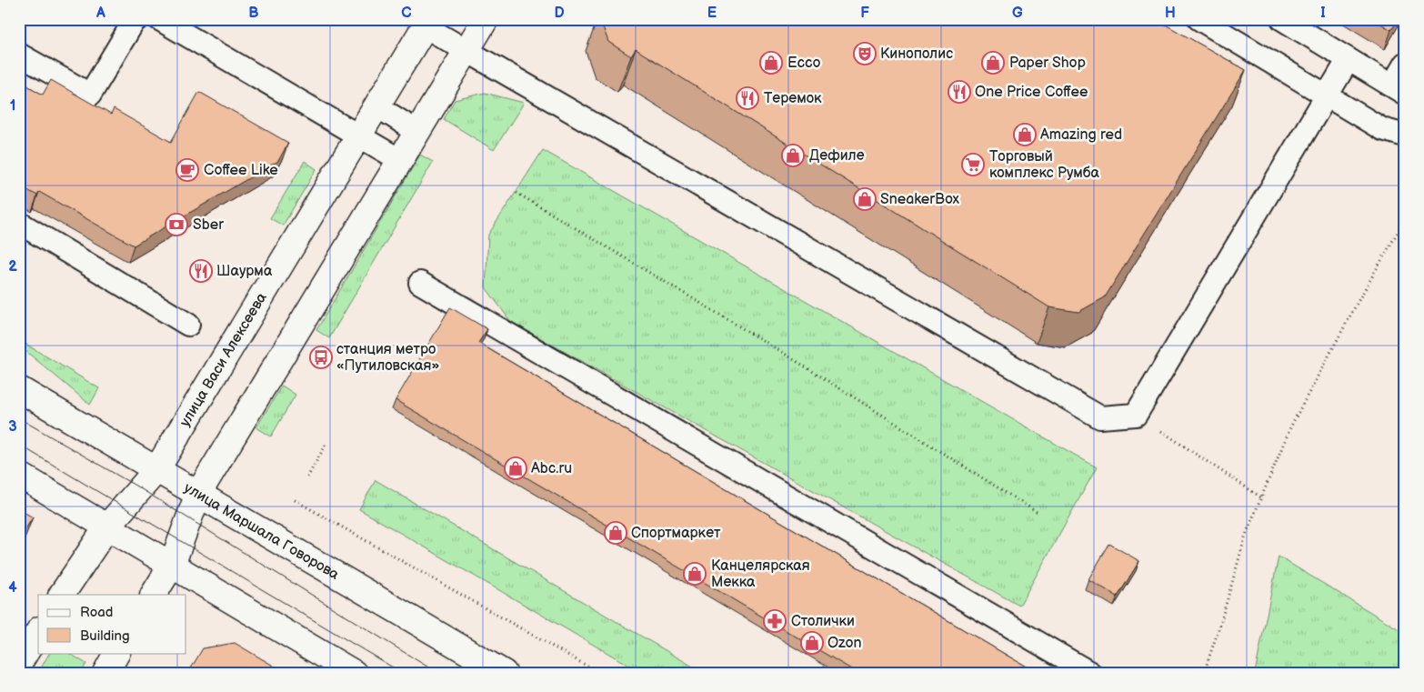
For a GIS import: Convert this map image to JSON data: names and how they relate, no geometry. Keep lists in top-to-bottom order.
{
  "streets": {
    "street": ["улица Васи Алексеева", "улица Маршала Говорова"]
  },
  "crossings": [
    ["улица Васи Алексеева", "улица Маршала Говорова"]
  ],
  "places": {
    "theatre": ["Кинополис"],
    "shop": [
      "Ecco",
      "Paper Shop",
      "Amazing red",
      "Дефиле",
      "SneakerBox",
      "Abc.ru",
      "Спортмаркет",
      "Канцелярская Мекка",
      "Ozon"
    ],
    "restaurant": ["One Price Coffee", "Теремок", "Шаурма"],
    "supermarket": ["Торговый комплекс Румба"],
    "cafe": ["Coffee Like"],
    "bank": ["Sber"],
    "bus stop": ["станция метро «Путиловская»"],
    "pharmacy": ["Столички"]
  },
  "legend": ["Road", "Building"],
  "grid": {
    "columns": [
      "A",
      "B",
      "C",
      "D",
      "E",
      "F",
      "G",
      "H",
      "I"
    ],
    "rows": [
      "1",
      "2",
      "3",
      "4"
    ]
  }
}
